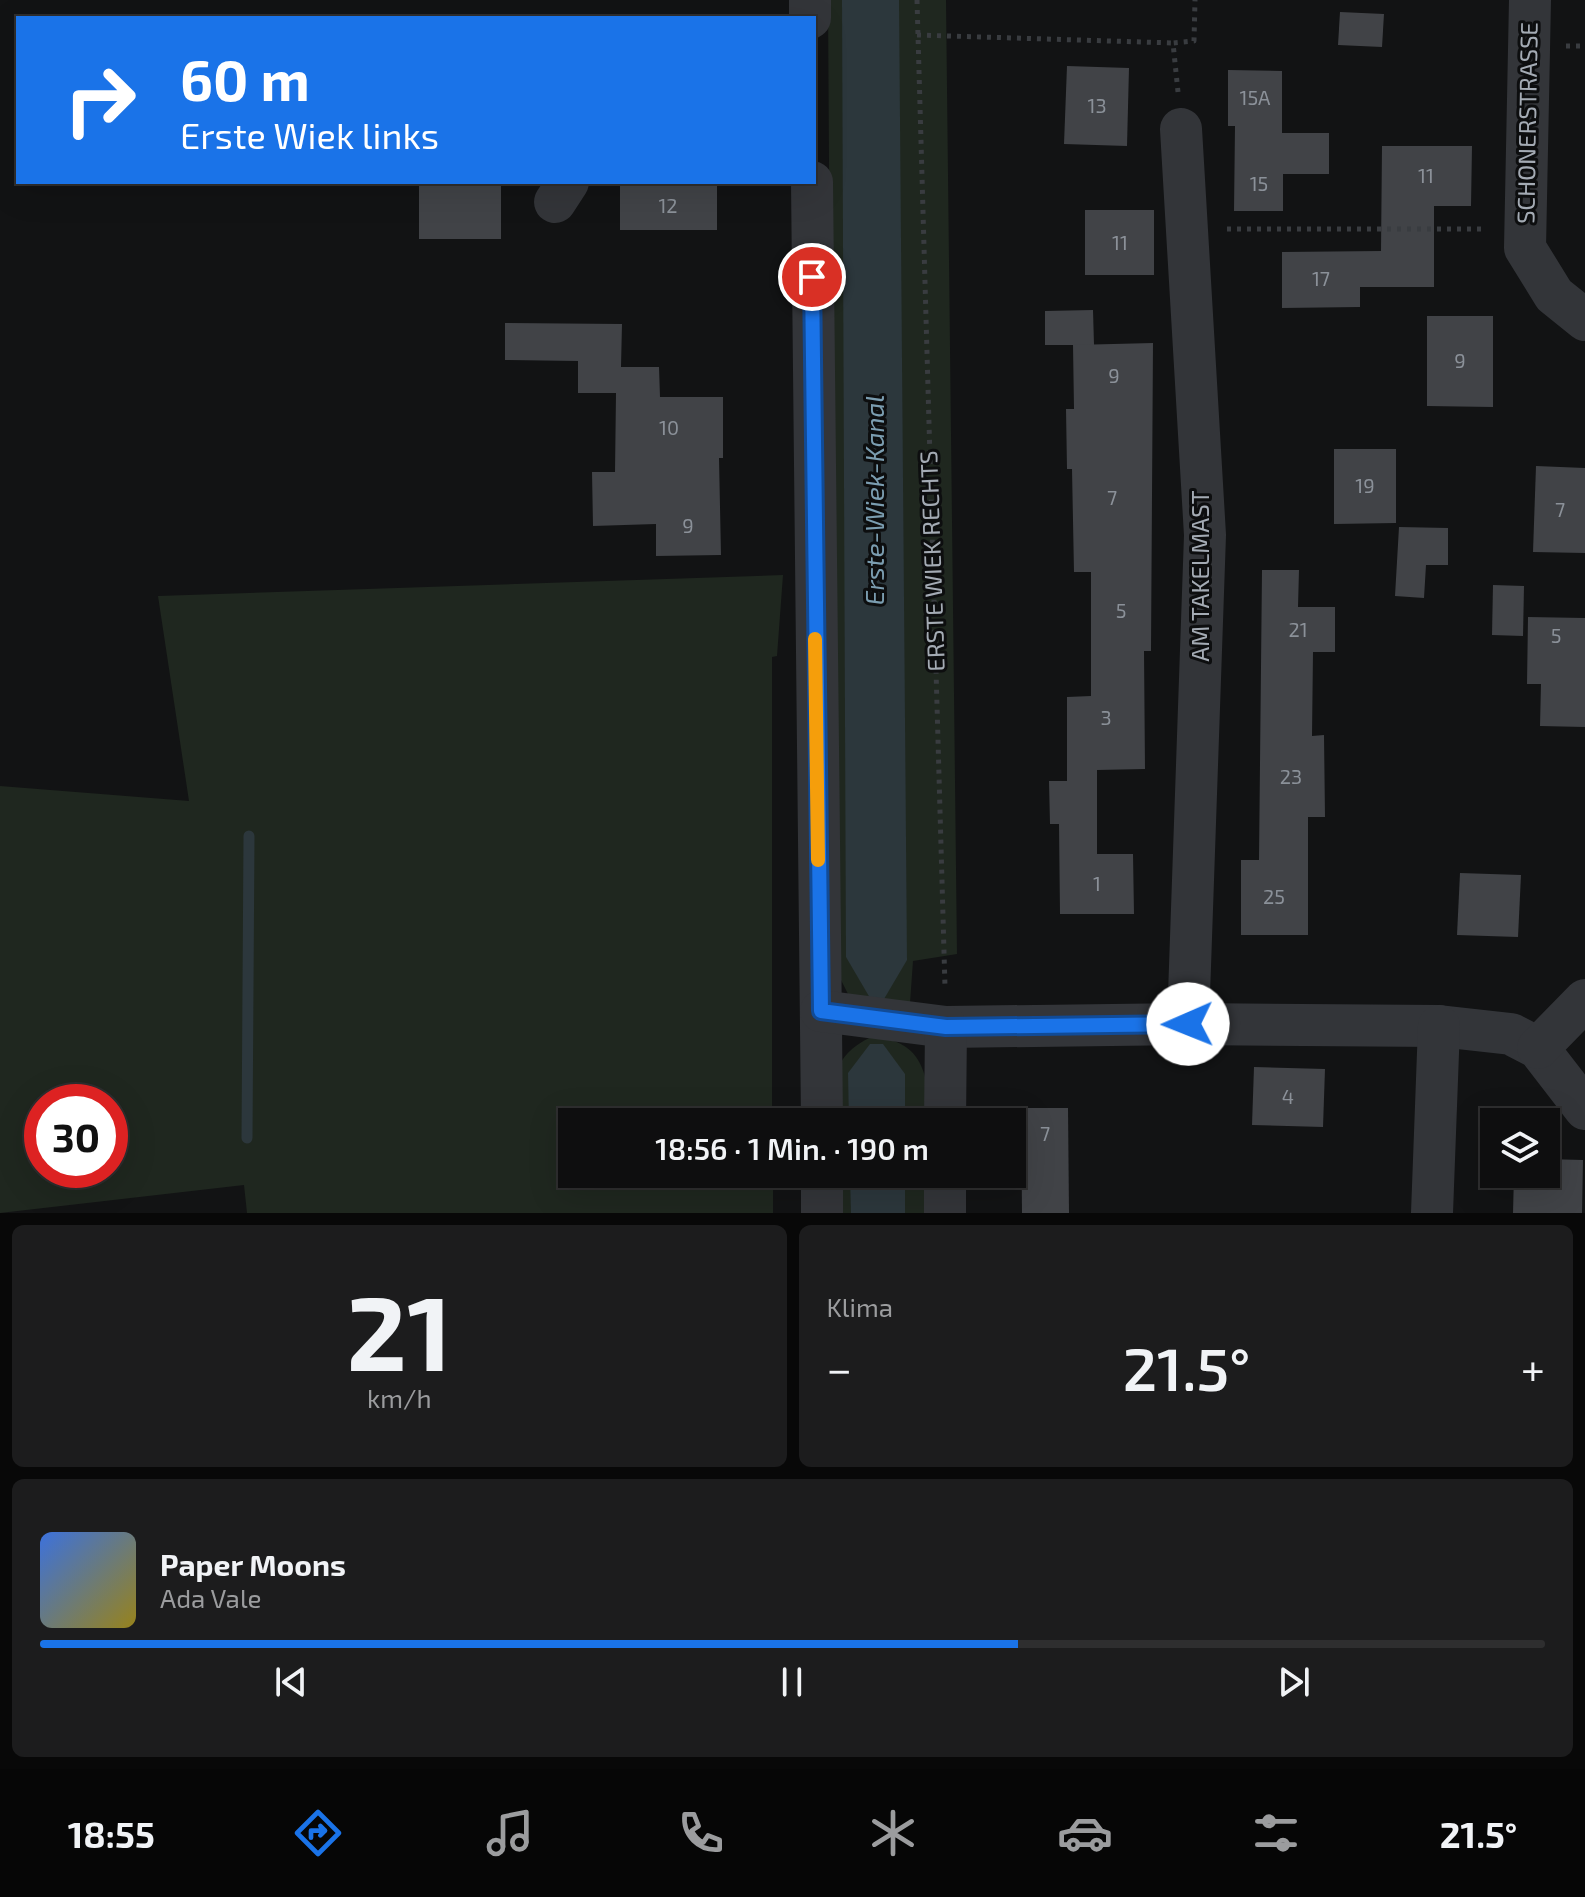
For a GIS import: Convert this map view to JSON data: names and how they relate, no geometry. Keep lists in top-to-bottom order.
{
  "streets": {
    "street": ["SCHONERSTRASSE", "AM TAKELMAST"],
    "path": ["ERSTE WIEK RECHTS"]
  },
  "water": ["Erste-Wiek-Kanal"],
  "house_numbers": [
    "15A",
    "13",
    "11",
    "15",
    "12",
    "11",
    "17",
    "9",
    "9",
    "10",
    "19",
    "7",
    "7",
    "9",
    "5",
    "21",
    "5",
    "3",
    "23",
    "1",
    "25",
    "4",
    "7"
  ],
  "page": {
    "turn": ["60 m", "Erste Wiek links"],
    "limit": "30",
    "trip": "18:56 · 1 Min. · 190 m",
    "tile": [
      ["21", "km/h"],
      "Klima"
    ],
    "heat": ["−", "21.5°", "+"],
    "song": ["Paper Moons", "Ada Vale"],
    "tabs": ["18:55", "21.5°"]
  }
}
